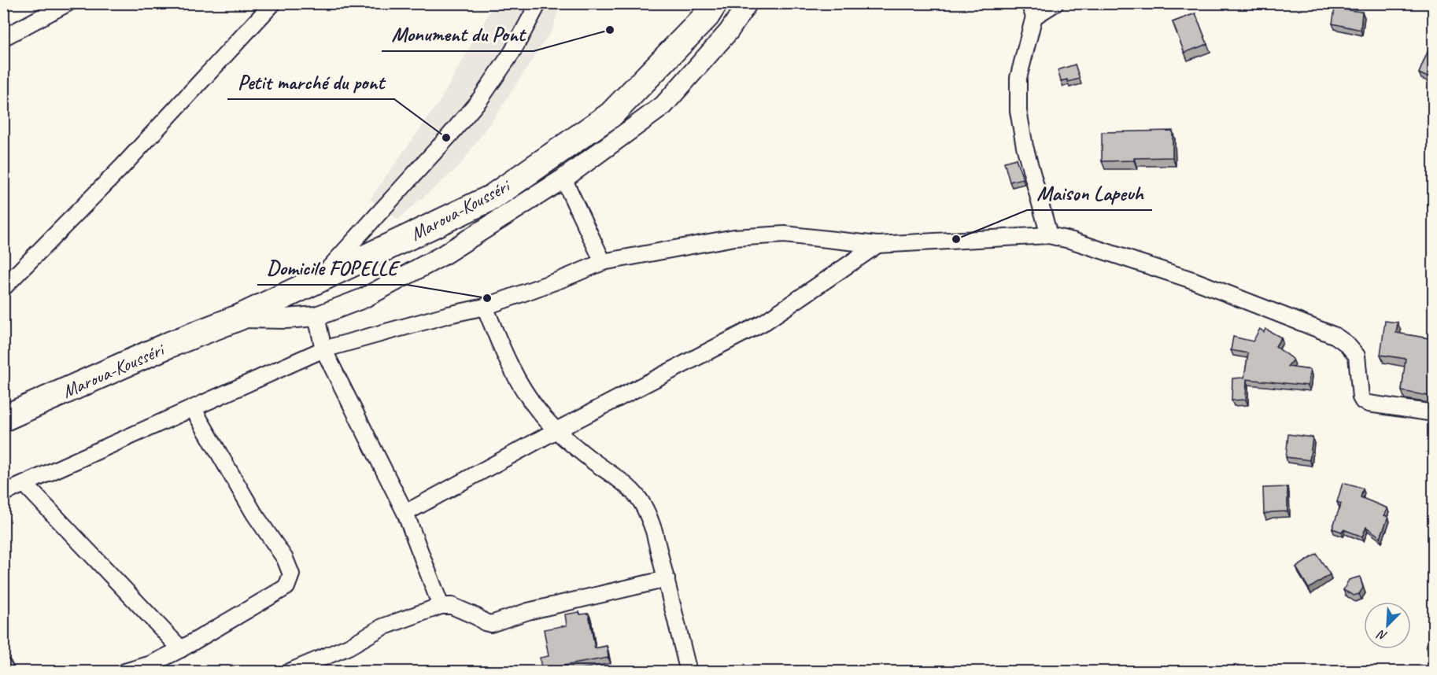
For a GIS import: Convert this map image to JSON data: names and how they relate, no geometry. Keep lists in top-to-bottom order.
{
  "streets": {
    "highway": ["Maroua-Kousséri"]
  },
  "places": [
    "Monument du Pont",
    "Petit marché du pont",
    "Maison Lapeuh",
    "Domicile FOPELLE"
  ],
  "north": "bottom left"
}
